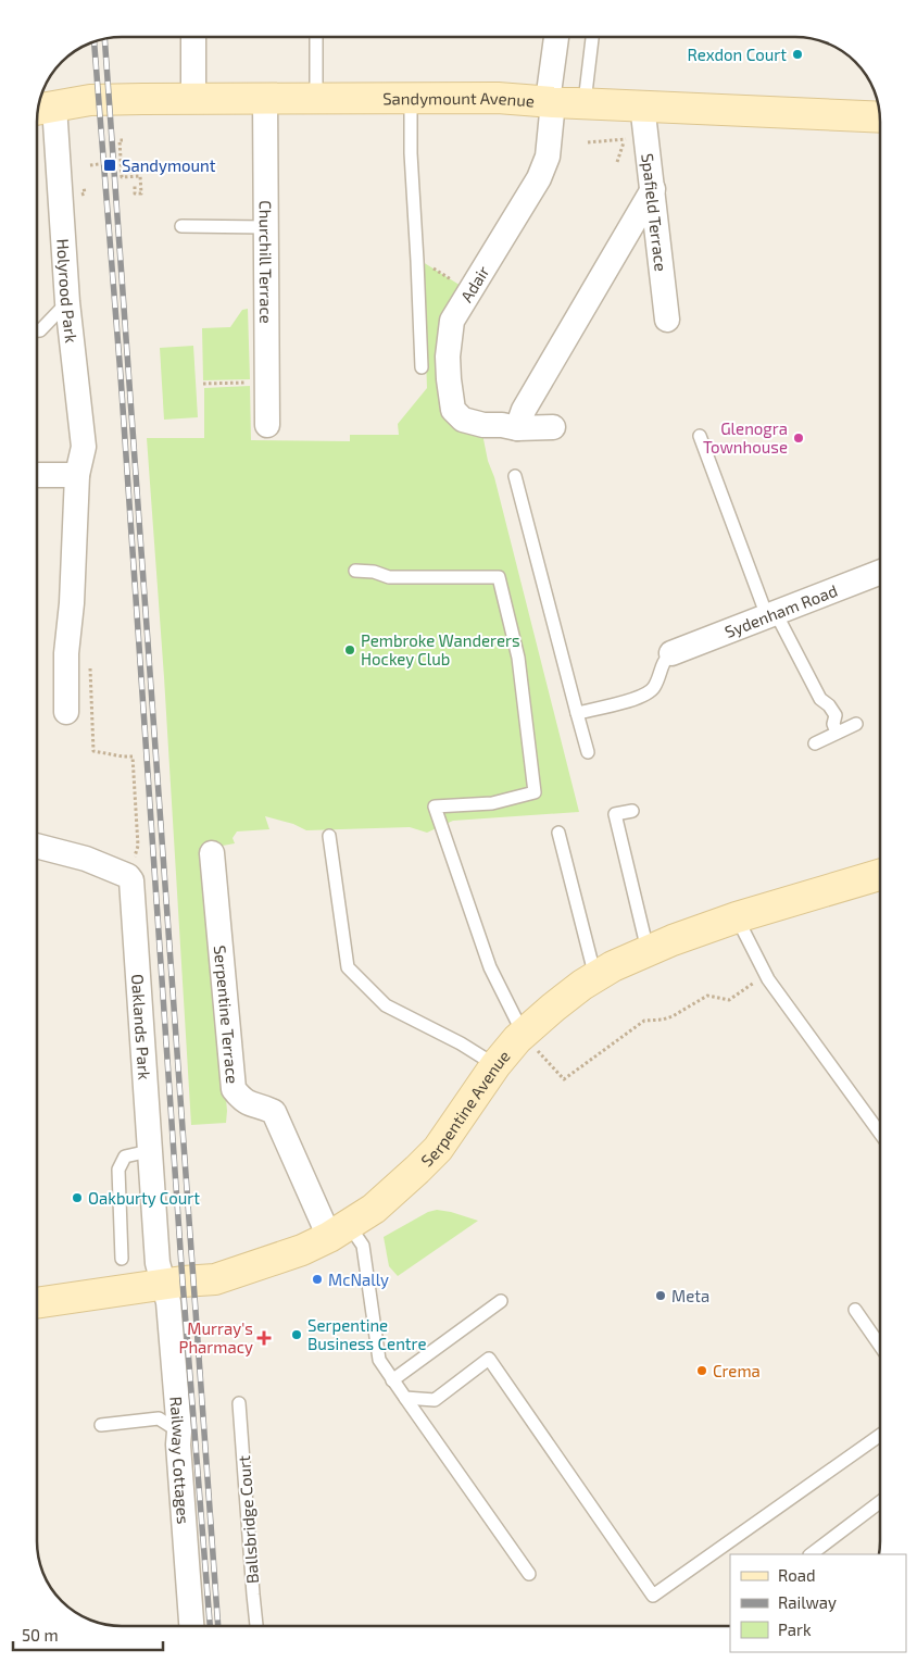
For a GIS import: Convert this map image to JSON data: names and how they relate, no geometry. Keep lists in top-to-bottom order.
{
  "streets": {
    "street": [
      "Sandymount Avenue",
      "Spafield Terrace",
      "Churchill Terrace",
      "Adair",
      "Holyrood Park",
      "Sydenham Road",
      "Serpentine Terrace",
      "Oaklands Park",
      "Serpentine Avenue",
      "Railway Cottages"
    ],
    "lane": ["Ballsbridge Court"]
  },
  "crossings": [
    ["Sandymount Avenue", "Spafield Terrace"],
    ["Sandymount Avenue", "Churchill Terrace"],
    ["Sandymount Avenue", "Adair"],
    ["Sandymount Avenue", "Holyrood Park"],
    ["Serpentine Terrace", "Serpentine Avenue"],
    ["Oaklands Park", "Serpentine Avenue"],
    ["Oaklands Park", "Railway Cottages"],
    ["Serpentine Avenue", "Railway Cottages"]
  ],
  "places": {
    "other": [
      "Rexdon Court",
      "Glenogra Townhouse",
      "Pembroke Wanderers Hockey Club",
      "Oakburty Court",
      "McNally",
      "Meta",
      "Serpentine Business Centre",
      "Crema"
    ],
    "transit": ["Sandymount"],
    "health": ["Murray's Pharmacy"]
  },
  "legend": ["Road", "Railway", "Park"],
  "scale_bar": "50 m"
}
